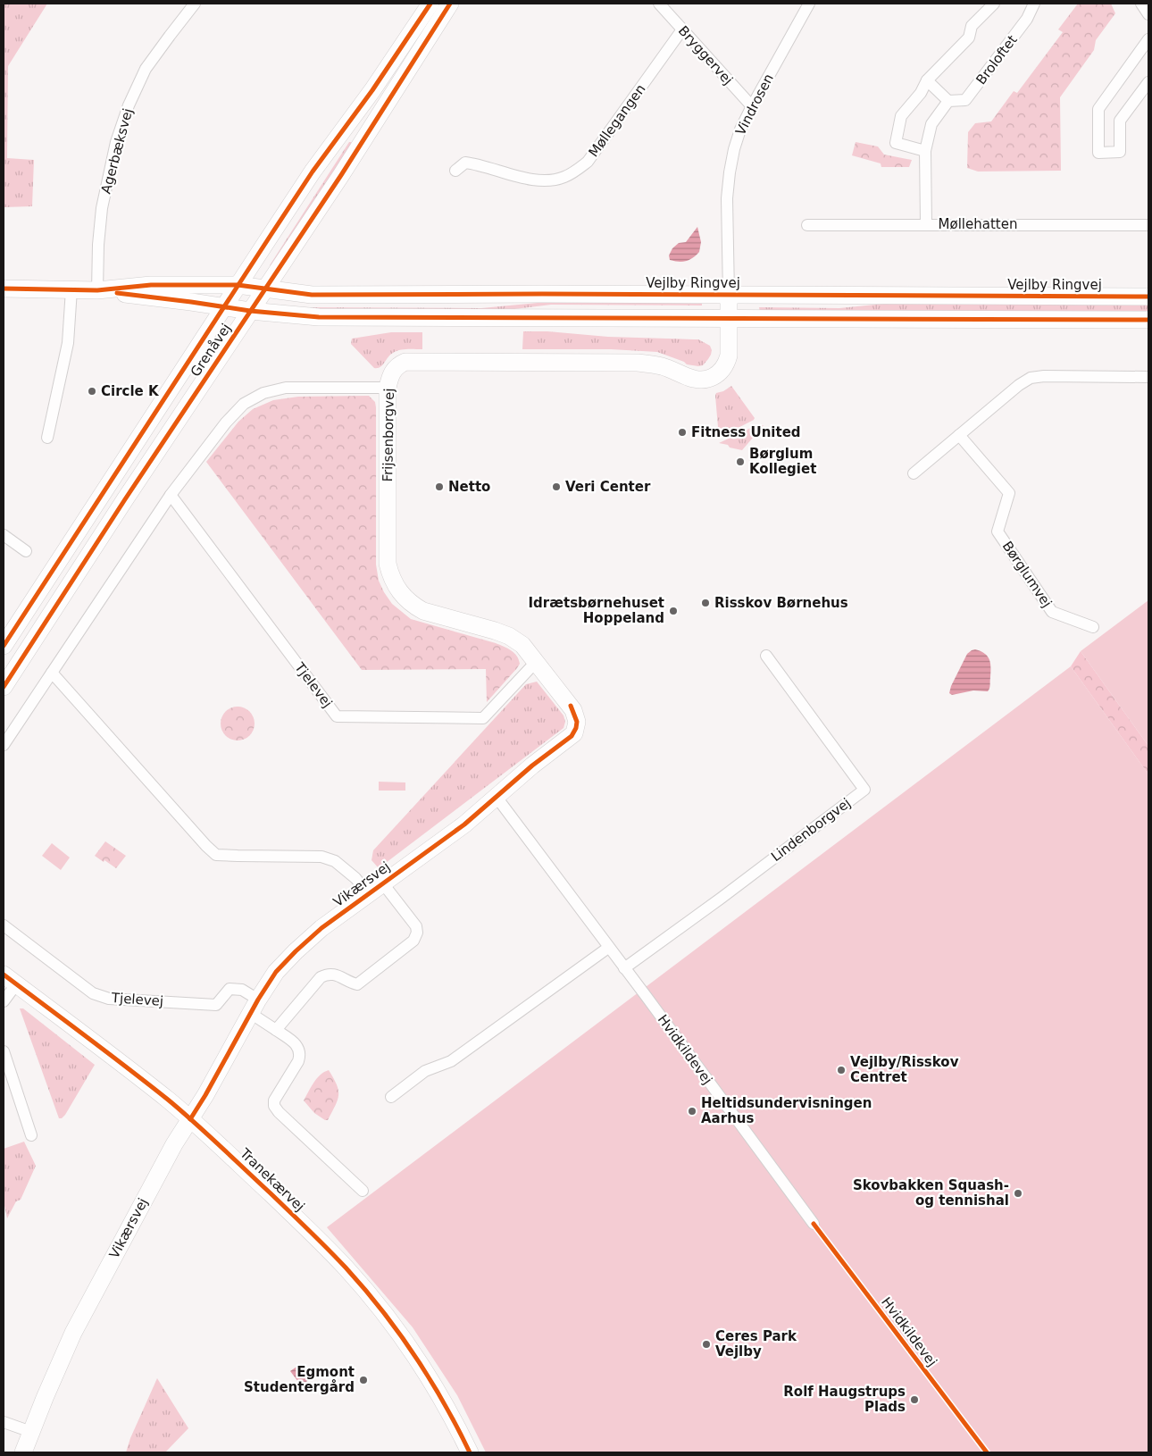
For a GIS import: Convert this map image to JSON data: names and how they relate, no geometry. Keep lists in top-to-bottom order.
{
  "streets": {
    "street": [
      "Bryggervej",
      "Broloftet",
      "Vindrosen",
      "Møllegangen",
      "Agerbæksvej",
      "Møllehatten",
      "Vejlby Ringvej",
      "Grenåvej",
      "Frijsenborgvej",
      "Børglumvej",
      "Tjelevej",
      "Lindenborgvej",
      "Vikærsvej",
      "Hvidkildevej",
      "Tranekærvej"
    ]
  },
  "crossings": [
    ["Bryggervej", "Vindrosen"],
    ["Bryggervej", "Møllegangen"],
    ["Vindrosen", "Vejlby Ringvej"],
    ["Vindrosen", "Frijsenborgvej"],
    ["Agerbæksvej", "Vejlby Ringvej"],
    ["Vejlby Ringvej", "Grenåvej"],
    ["Vejlby Ringvej", "Frijsenborgvej"],
    ["Frijsenborgvej", "Tjelevej"],
    ["Frijsenborgvej", "Vikærsvej"],
    ["Tjelevej", "Vikærsvej"],
    ["Lindenborgvej", "Hvidkildevej"],
    ["Vikærsvej", "Hvidkildevej"],
    ["Vikærsvej", "Tranekærvej"]
  ],
  "places": [
    "Circle K",
    "Fitness United",
    "Børglum Kollegiet",
    "Netto",
    "Veri Center",
    "Risskov Børnehus",
    "Idrætsbørnehuset Hoppeland",
    "Vejlby/Risskov Centret",
    "Heltidsundervisningen Aarhus",
    "Skovbakken Squash- og tennishal",
    "Ceres Park Vejlby",
    "Egmont Studentergård",
    "Rolf Haugstrups Plads"
  ]
}
